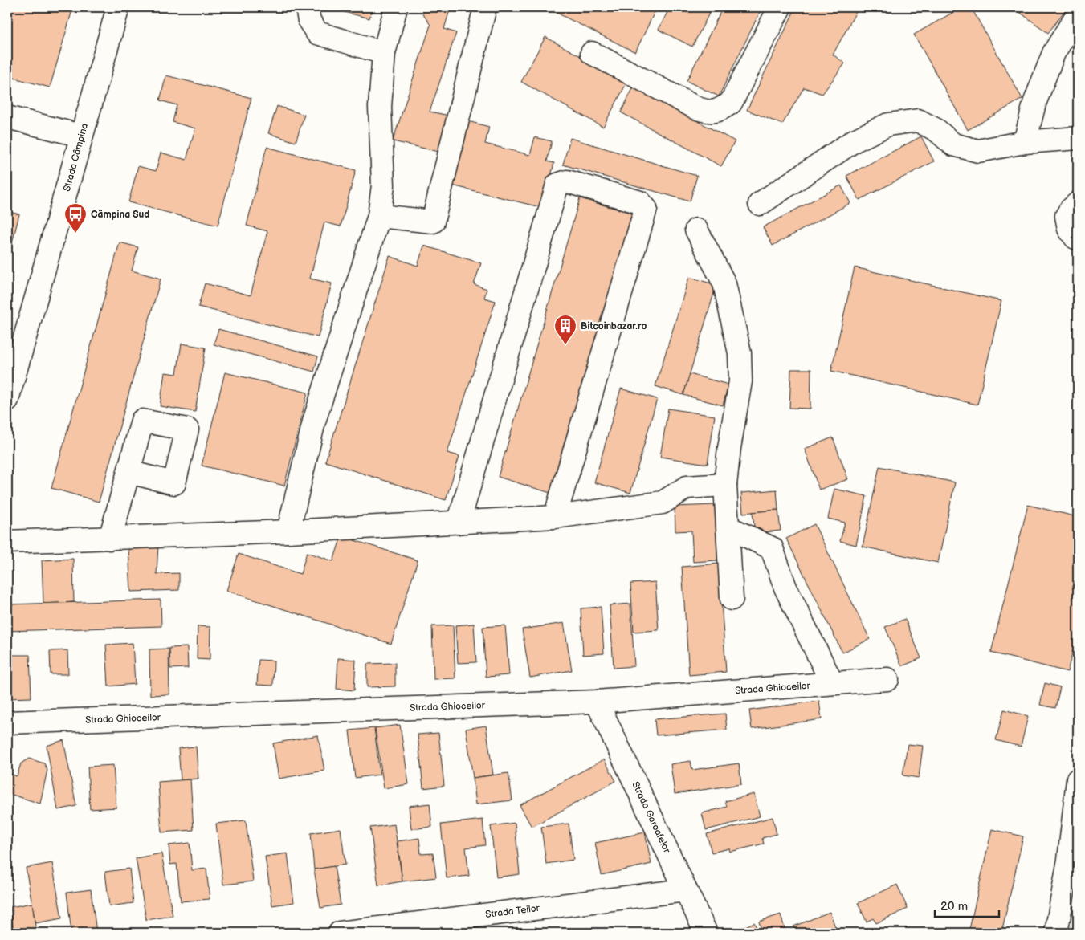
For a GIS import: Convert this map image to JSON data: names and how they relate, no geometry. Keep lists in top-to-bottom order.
{
  "streets": {
    "street": [
      "Strada Câmpina",
      "Strada Ghioceilor",
      "Strada Garoafelor",
      "Strada Teilor"
    ]
  },
  "crossings": [
    ["Strada Ghioceilor", "Strada Garoafelor"],
    ["Strada Garoafelor", "Strada Teilor"]
  ],
  "places": {
    "bus stop": ["Câmpina Sud"],
    "building": ["Bitcoinbazar.ro"]
  },
  "scale_bar": "20 m"
}
